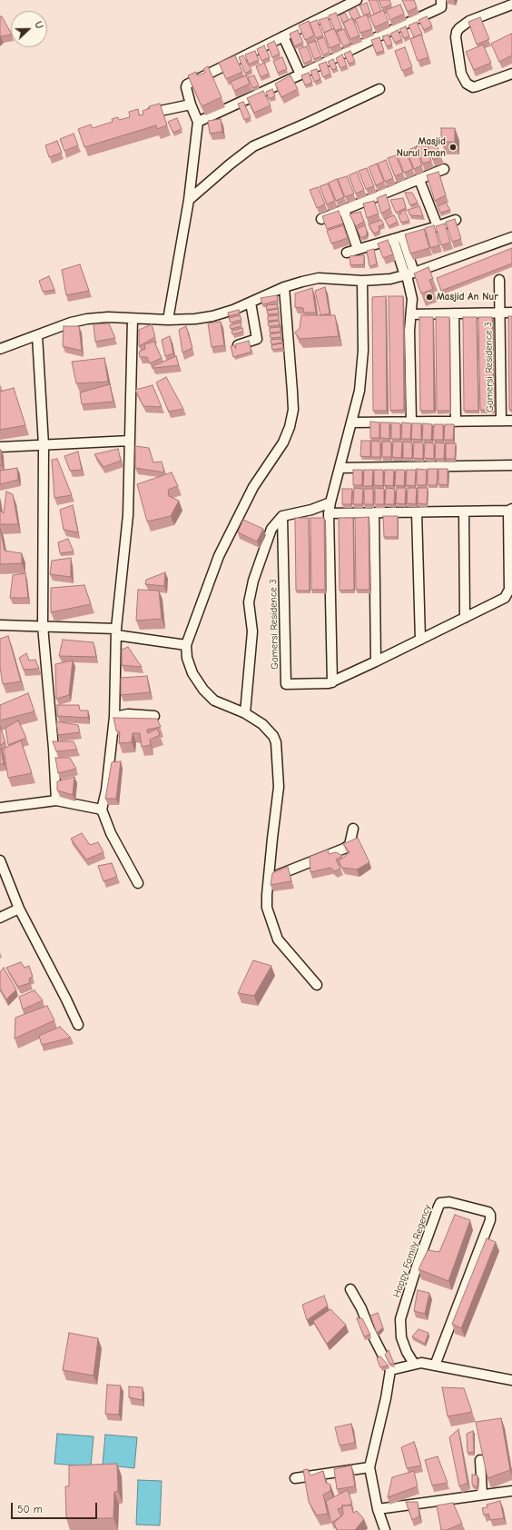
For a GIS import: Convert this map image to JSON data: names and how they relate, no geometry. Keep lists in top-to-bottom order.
{
  "streets": {
    "street": ["Gamersi Residence 3", "Happy Family Regency"]
  },
  "places": ["Masjid Nurul Iman", "Masjid An Nur"],
  "scale_bar": "50 m",
  "north": "right"
}
